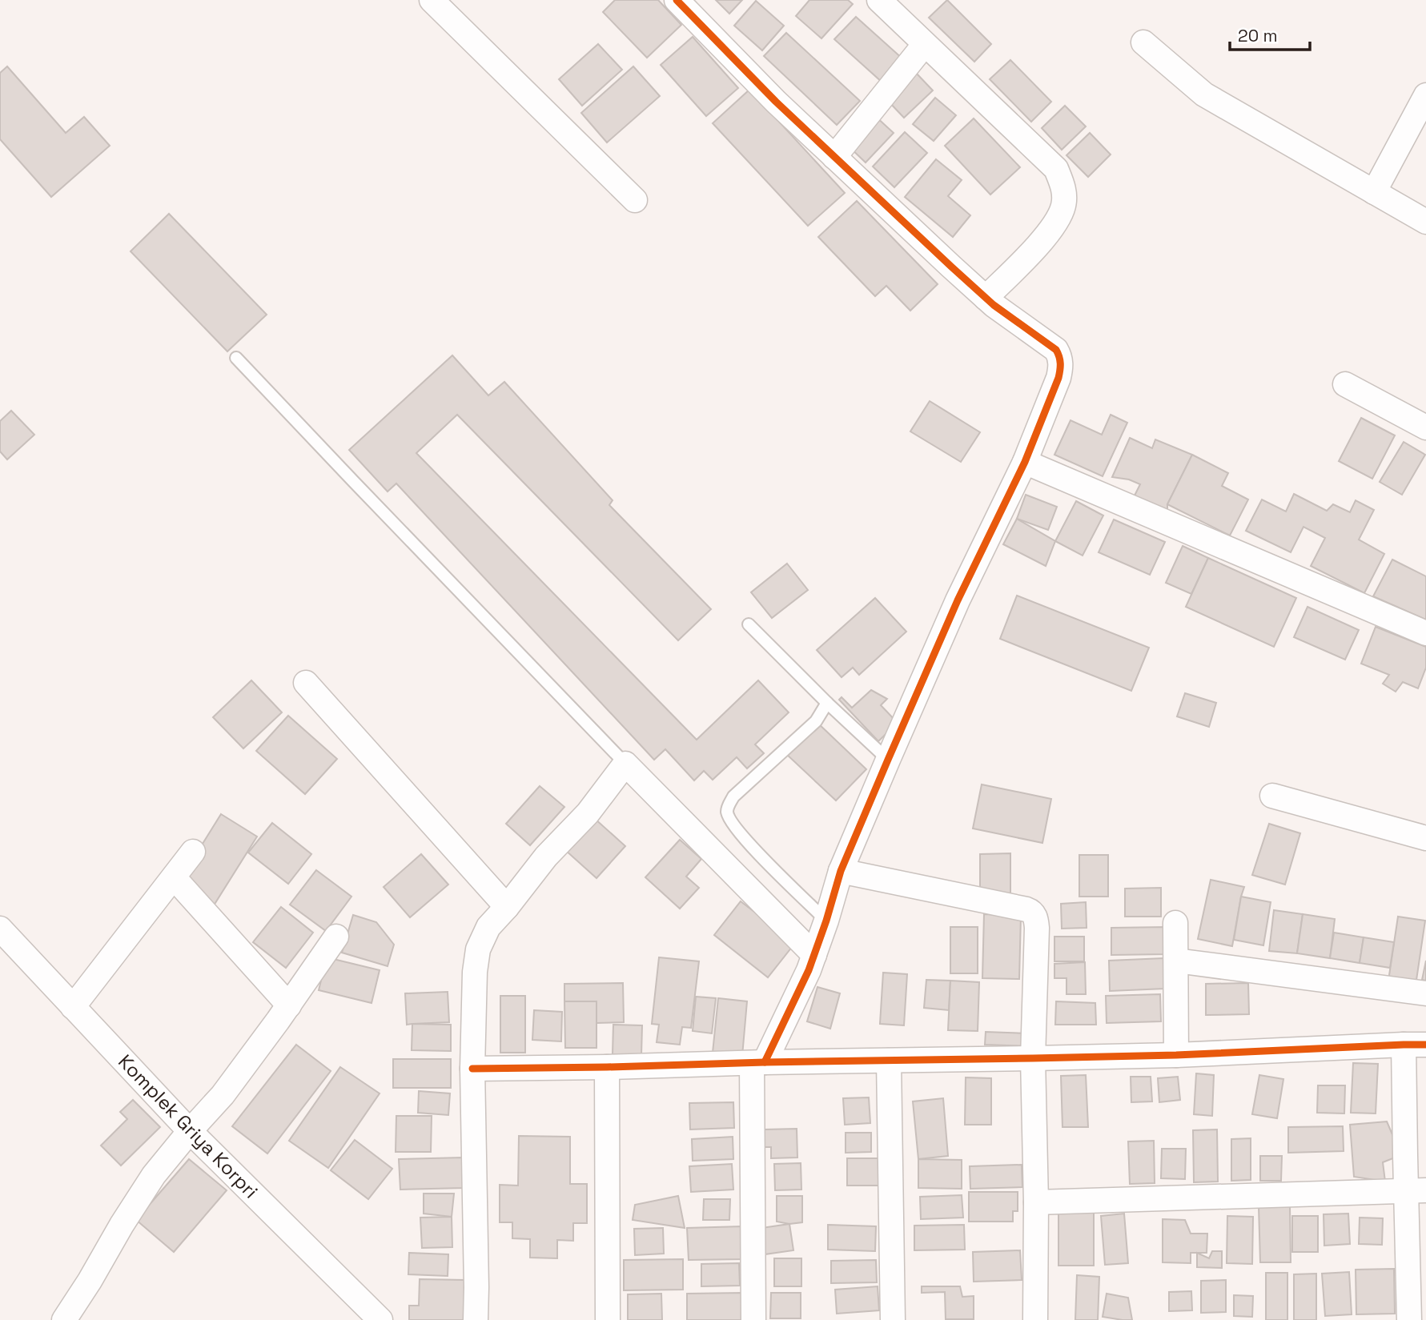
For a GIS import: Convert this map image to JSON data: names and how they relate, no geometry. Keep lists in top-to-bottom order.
{
  "streets": {
    "street": ["Komplek Griya Korpri"]
  },
  "scale_bar": "20 m"
}
